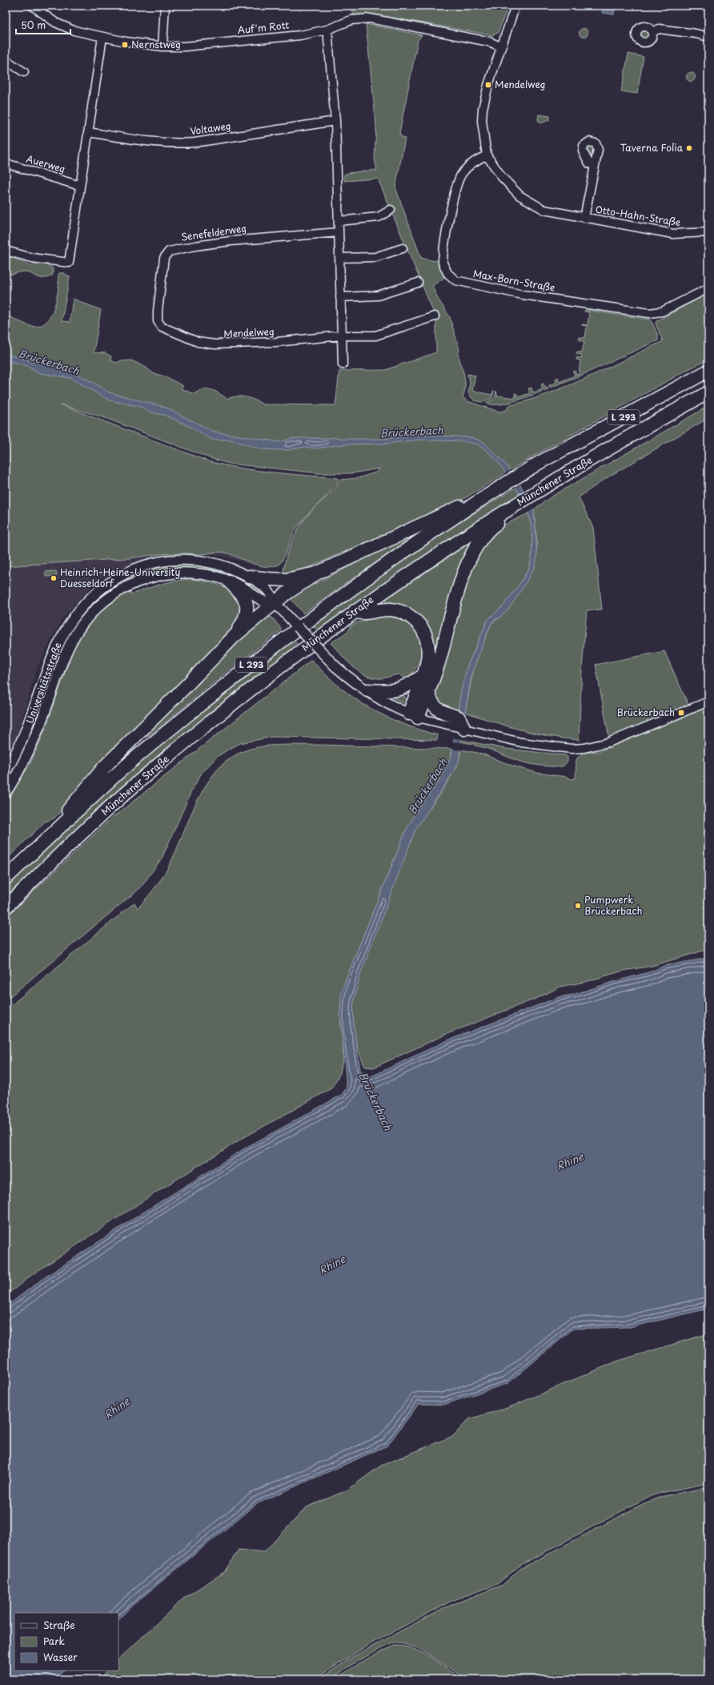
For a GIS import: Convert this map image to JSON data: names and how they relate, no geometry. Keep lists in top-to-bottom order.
{
  "streets": {
    "highway": ["L 293", "Münchener Straße"],
    "street": [
      "Auf'm Rott",
      "Voltaweg",
      "Auerweg",
      "Otto-Hahn-Straße",
      "Senefelderweg",
      "Max-Born-Straße",
      "Mendelweg",
      "Universitätsstraße"
    ]
  },
  "crossings": [
    ["Auf'm Rott", "Otto-Hahn-Straße"],
    ["Otto-Hahn-Straße", "Max-Born-Straße"],
    ["Senefelderweg", "Mendelweg"]
  ],
  "water": ["Brückerbach", "Rhine"],
  "places": {
    "transit": ["Nernstweg", "Mendelweg", "Brückerbach"],
    "other": ["Taverna Folia", "Heinrich-Heine-University Duesseldorf", "Pumpwerk Brückerbach"]
  },
  "legend": ["Straße", "Park", "Wasser"],
  "scale_bar": "50 m"
}
